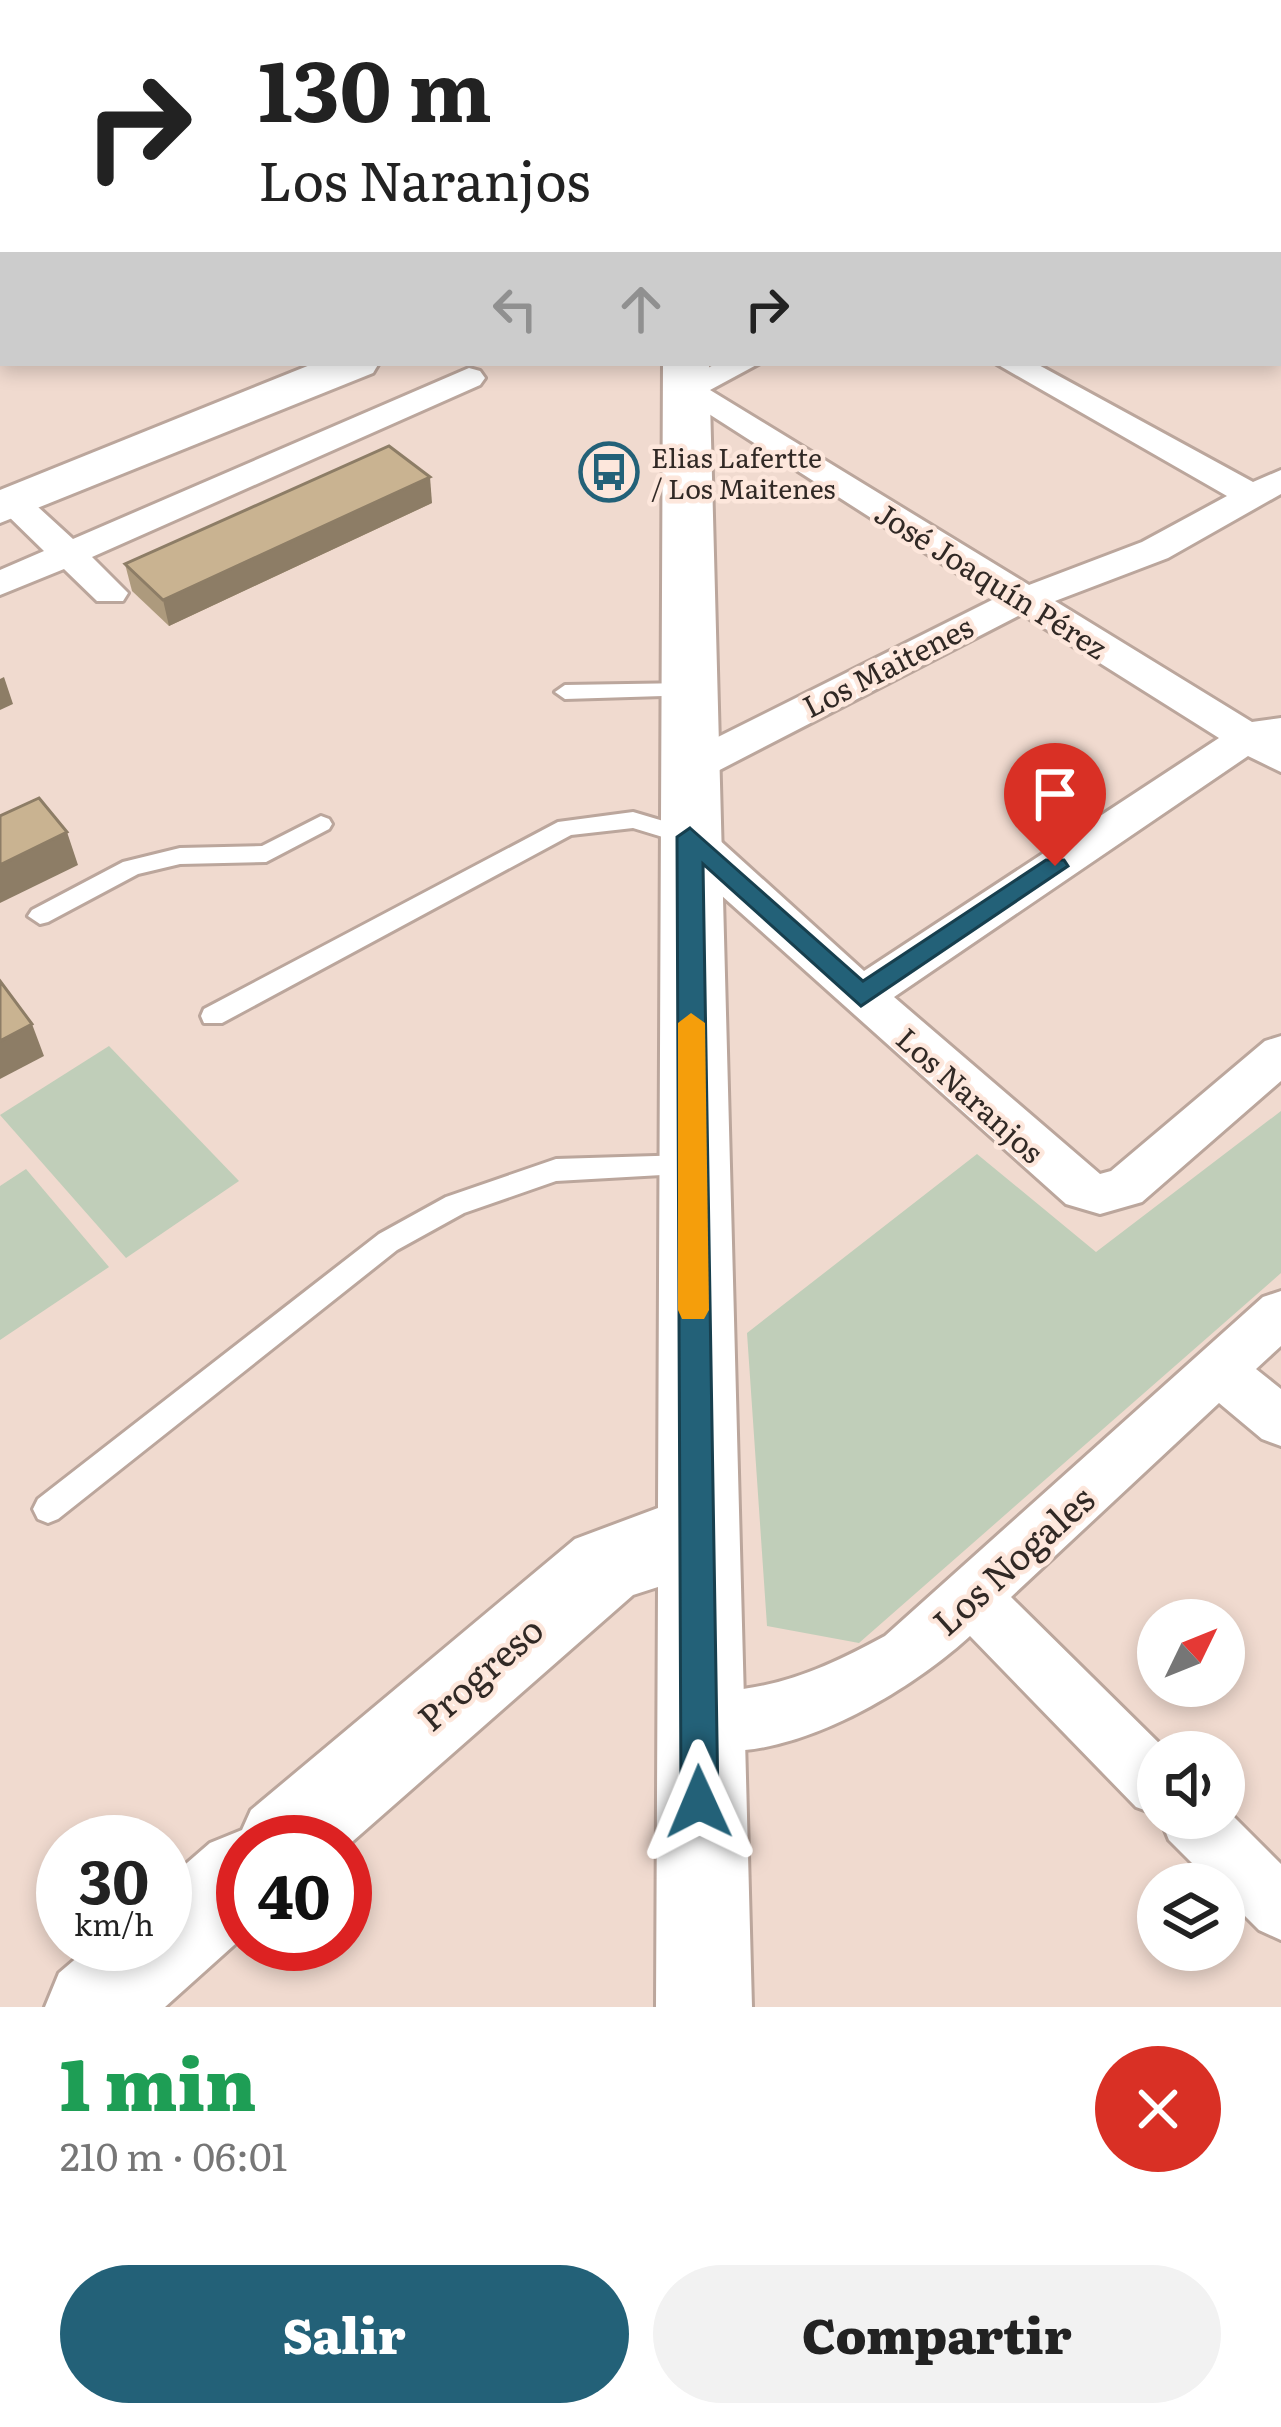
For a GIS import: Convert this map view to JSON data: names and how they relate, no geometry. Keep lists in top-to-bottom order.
{
  "streets": {
    "street": [
      "José Joaquín Pérez",
      "Los Maitenes",
      "Los Naranjos",
      "Los Nogales",
      "Progreso"
    ]
  },
  "crossings": [
    ["José Joaquín Pérez", "Los Maitenes"]
  ],
  "places": {
    "bus stop": ["Elias Lafertte / Los Maitenes"]
  },
  "north": "top right",
  "page": {
    "turn": ["130 m", "Los Naranjos"],
    "speed": "30 km/h",
    "limit": "40",
    "heading": ["1 min", "210 m · 06:01"],
    "buttons": ["Salir", "Compartir"]
  }
}
